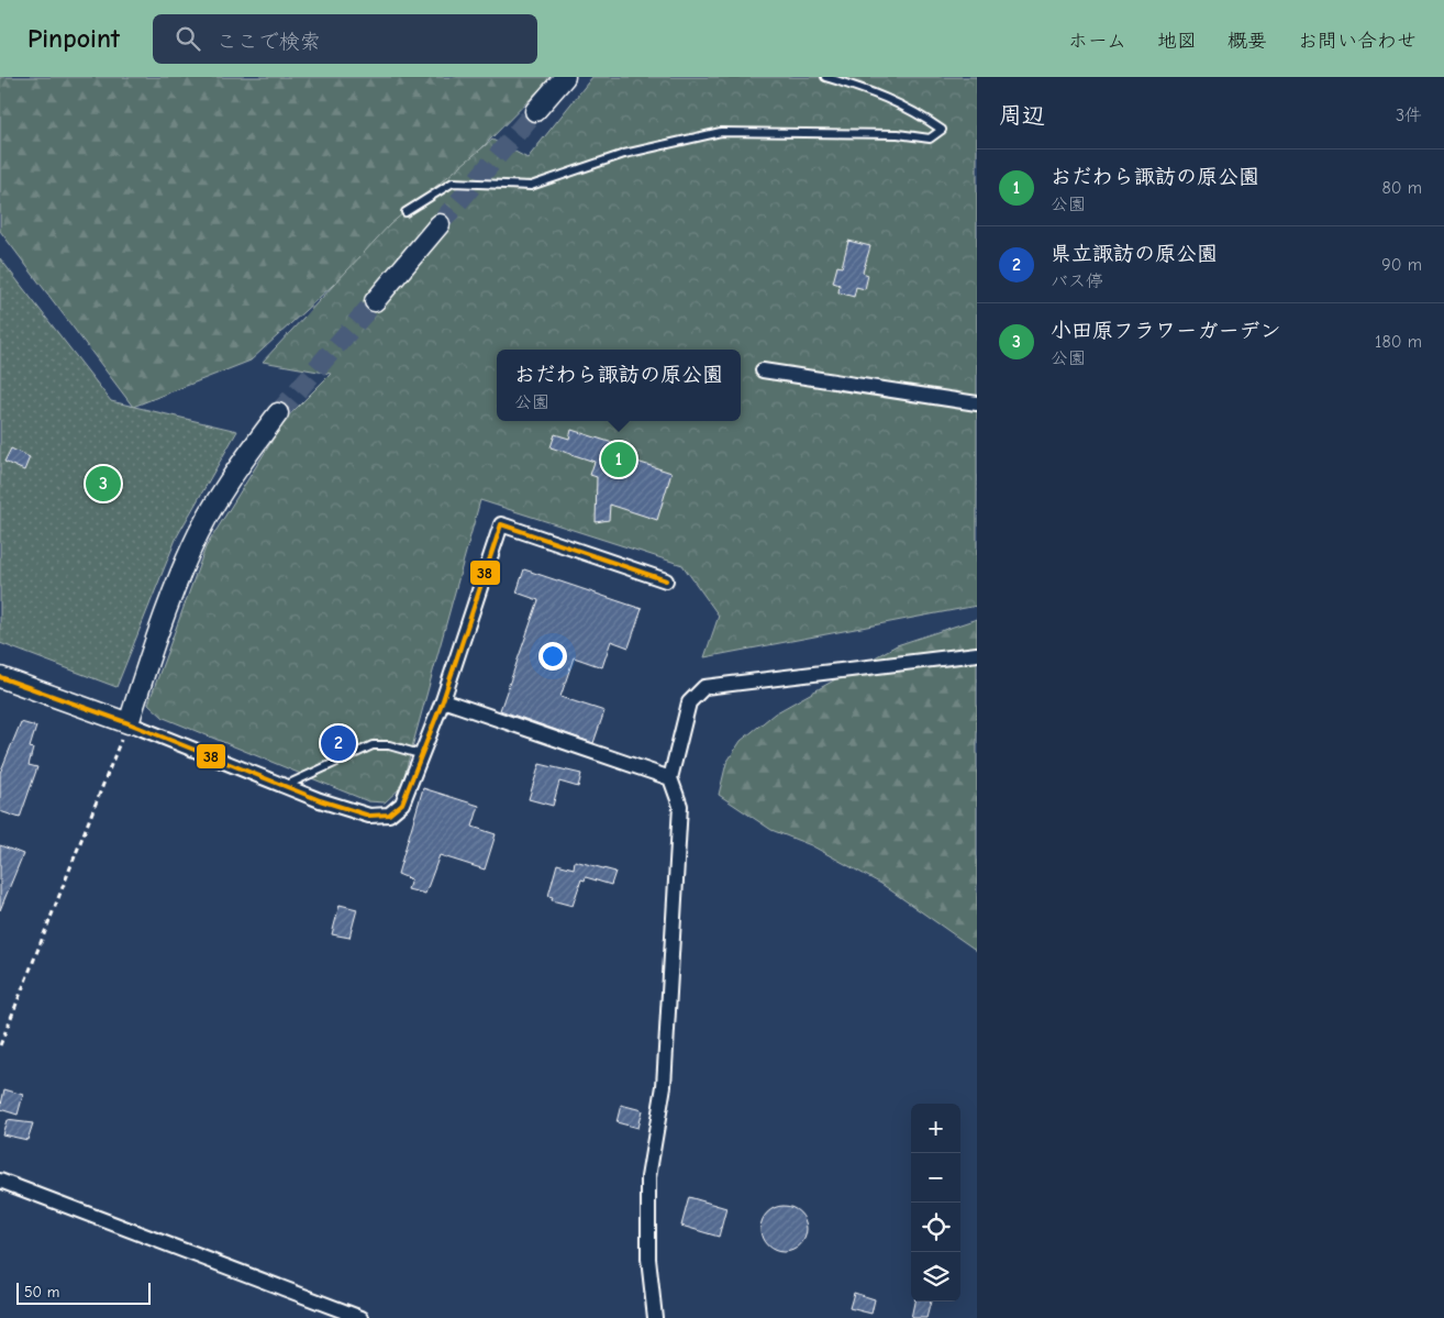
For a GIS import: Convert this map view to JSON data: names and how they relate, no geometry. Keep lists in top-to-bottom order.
{
  "lines": ["transit line 38"],
  "scale_bar": "50 m",
  "page": {
    "header": "Pinpoint",
    "search": "ここで検索",
    "nav": [
      "ホーム",
      "地図",
      "概要",
      "お問い合わせ"
    ],
    "heading": ["周辺", "3件"],
    "list": [
      {
        "mark": "1",
        "name": "おだわら諏訪の原公園",
        "note": "公園",
        "value": "80 m"
      },
      {
        "mark": "2",
        "name": "県立諏訪の原公園",
        "note": "バス停",
        "value": "90 m"
      },
      {
        "mark": "3",
        "name": "小田原フラワーガーデン",
        "note": "公園",
        "value": "180 m"
      }
    ],
    "popup": ["おだわら諏訪の原公園", "公園"],
    "pins": ["1", "3", "2"],
    "map_buttons": ["+", "−"],
    "scale": "50 m"
  }
}
